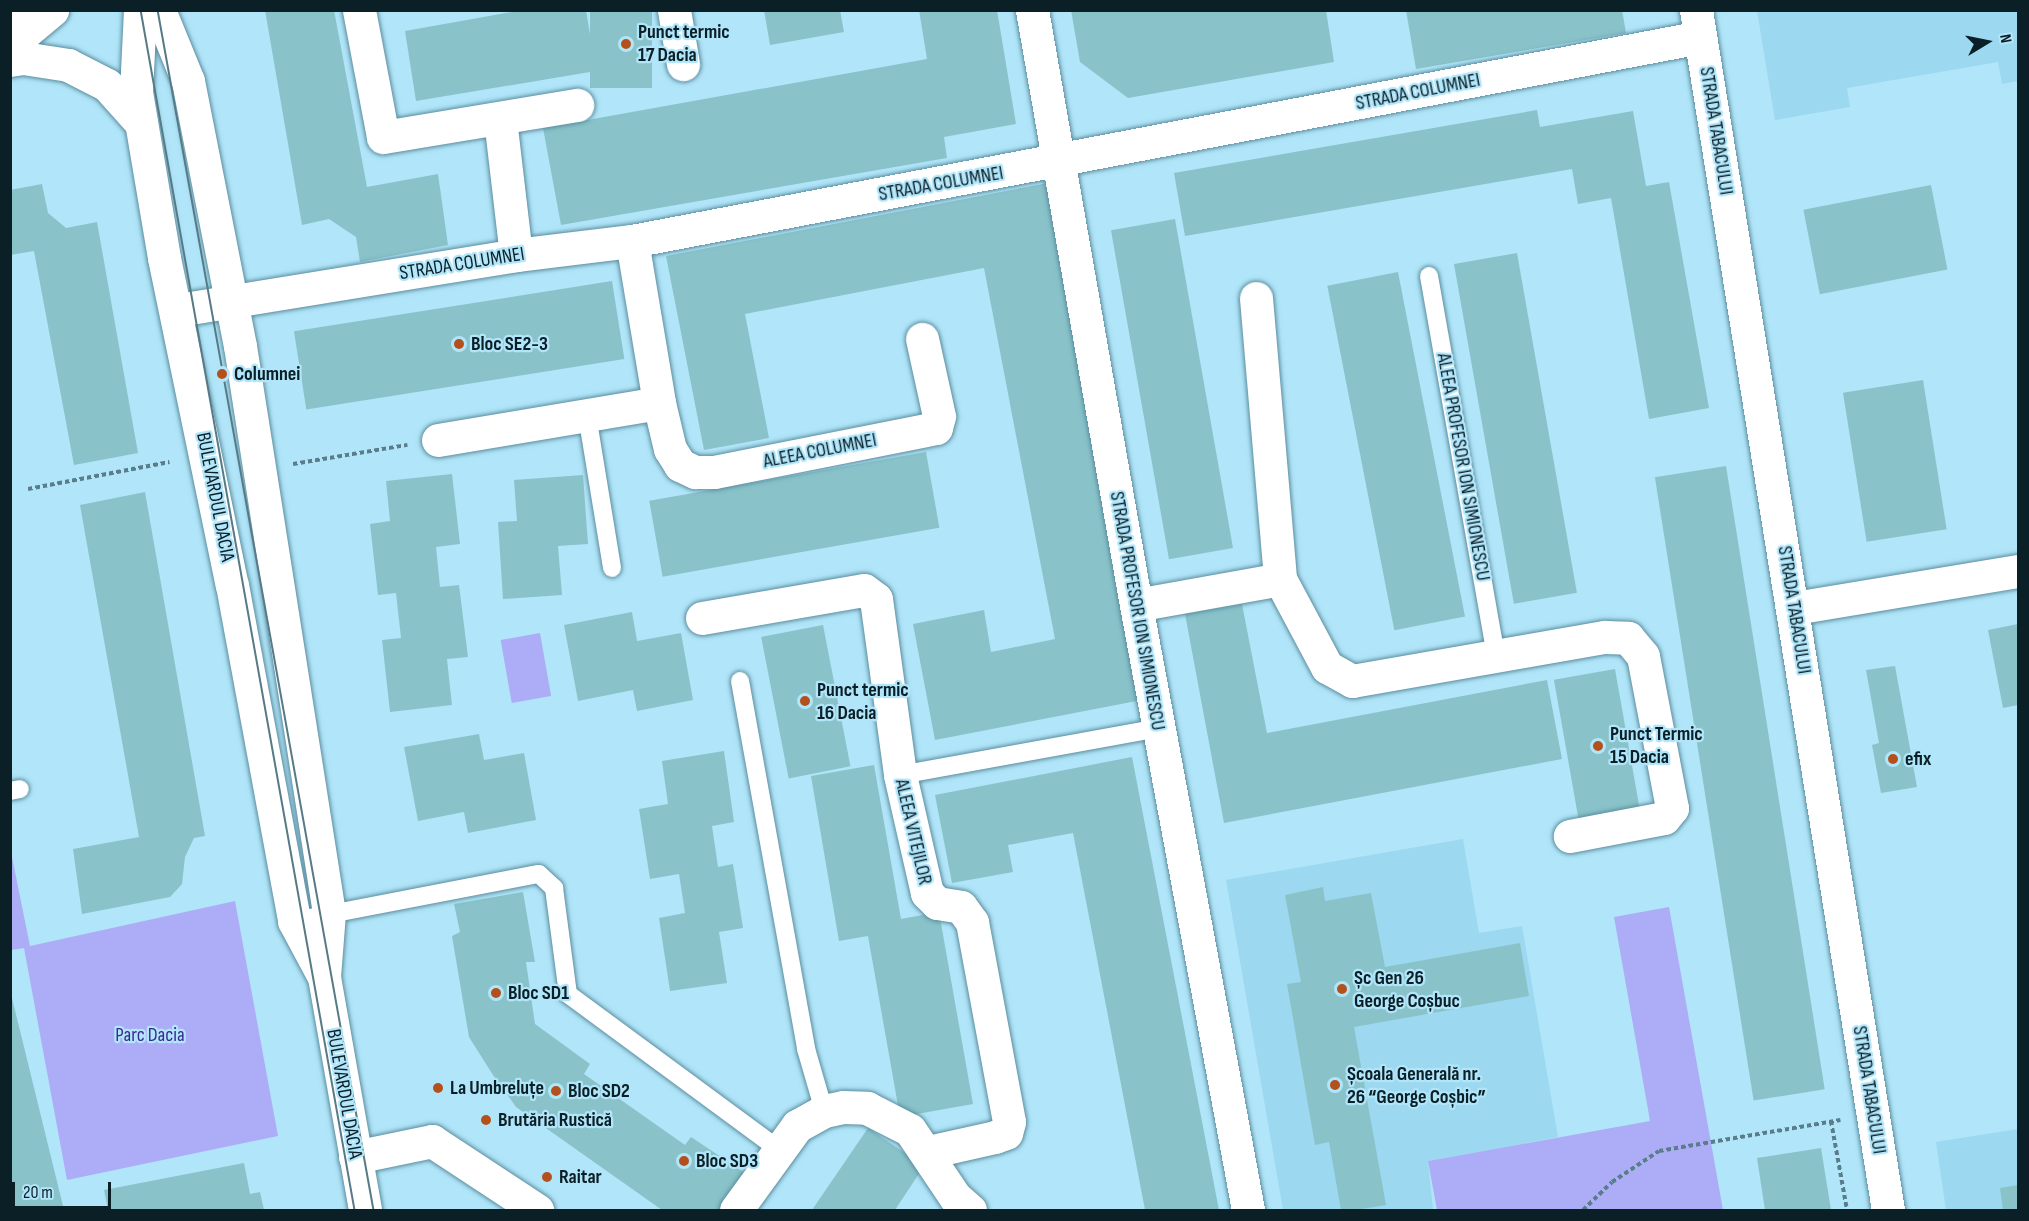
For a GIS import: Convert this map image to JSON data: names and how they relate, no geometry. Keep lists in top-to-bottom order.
{
  "streets": {
    "street": [
      "STRADA COLUMNEI",
      "STRADA TABACULUI",
      "ALEEA COLUMNEI",
      "BULEVARDUL DACIA",
      "STRADA PROFESOR ION SIMIONESCU",
      "ALEEA VITEJILOR"
    ],
    "lane": ["ALEEA PROFESOR ION SIMIONESCU"]
  },
  "crossings": [
    ["STRADA COLUMNEI", "STRADA TABACULUI"],
    ["STRADA COLUMNEI", "ALEEA COLUMNEI"],
    ["STRADA COLUMNEI", "BULEVARDUL DACIA"],
    ["STRADA COLUMNEI", "STRADA PROFESOR ION SIMIONESCU"]
  ],
  "parks": ["Parc Dacia"],
  "places": [
    "Punct termic 17 Dacia",
    "Bloc SE2-3",
    "Columnei",
    "Punct termic 16 Dacia",
    "Punct Termic 15 Dacia",
    "efix",
    "Șc Gen 26 George Coșbuc",
    "Bloc SD1",
    "Școala Generală nr. 26 “George Coșbic”",
    "La Umbreluțe",
    "Bloc SD2",
    "Brutăria Rustică",
    "Bloc SD3",
    "Raitar"
  ],
  "scale_bar": "20 m",
  "north": "right"
}
